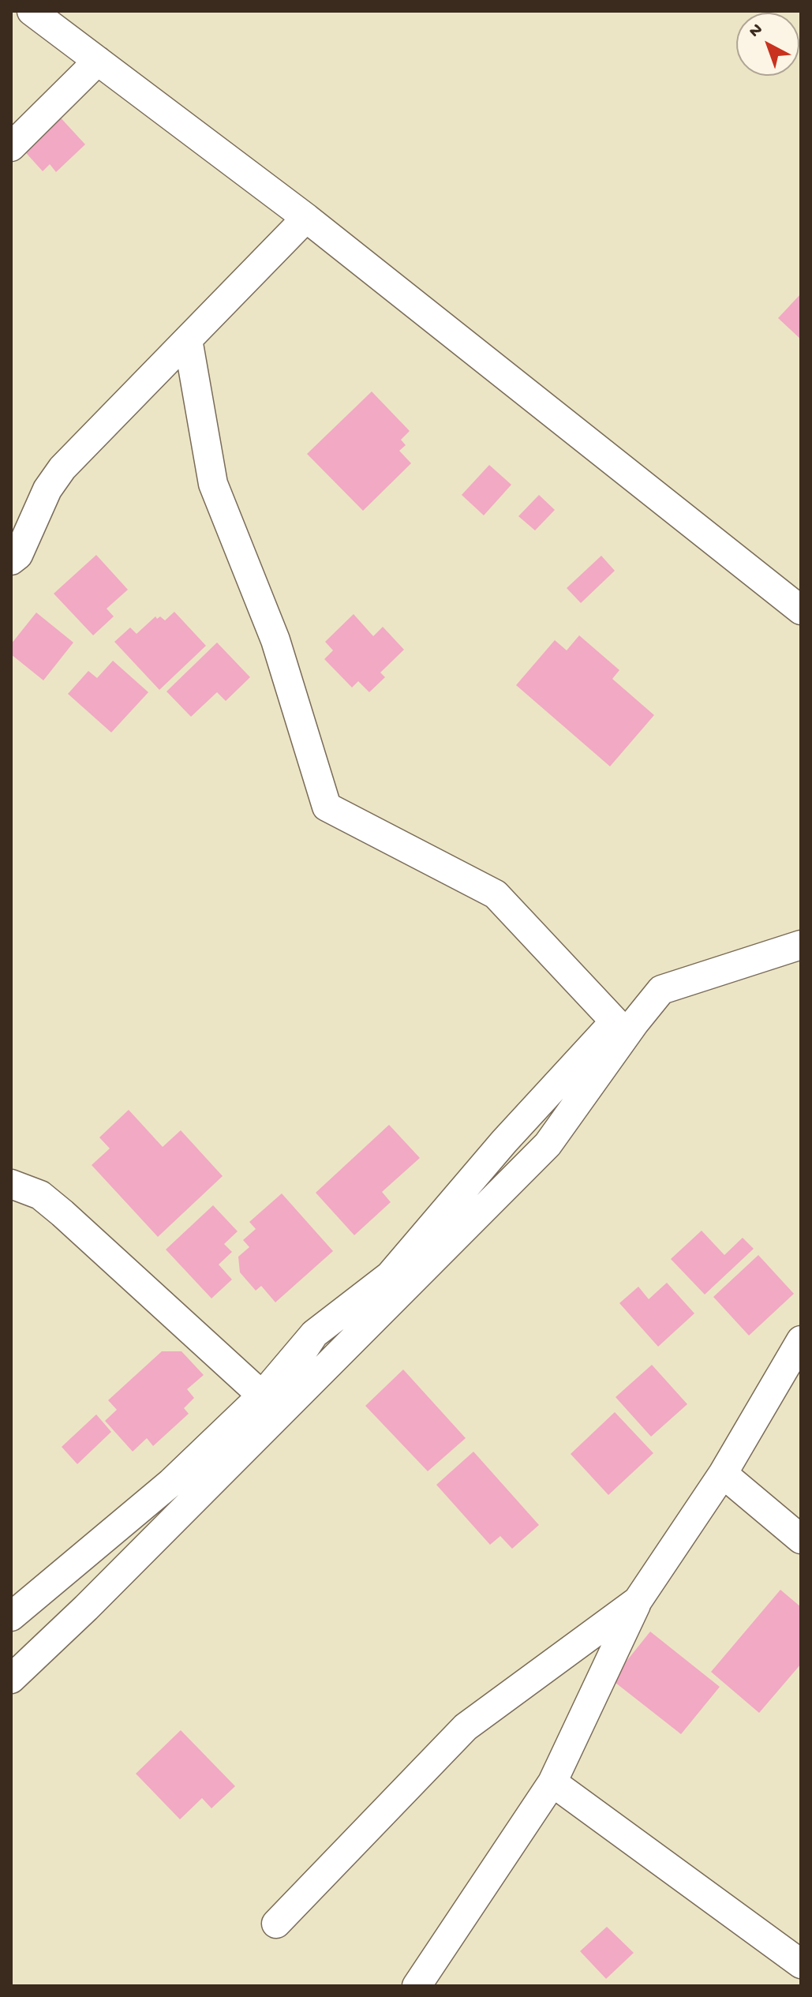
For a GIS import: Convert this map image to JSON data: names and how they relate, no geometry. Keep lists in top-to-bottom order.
{
  "north": "top left"
}
